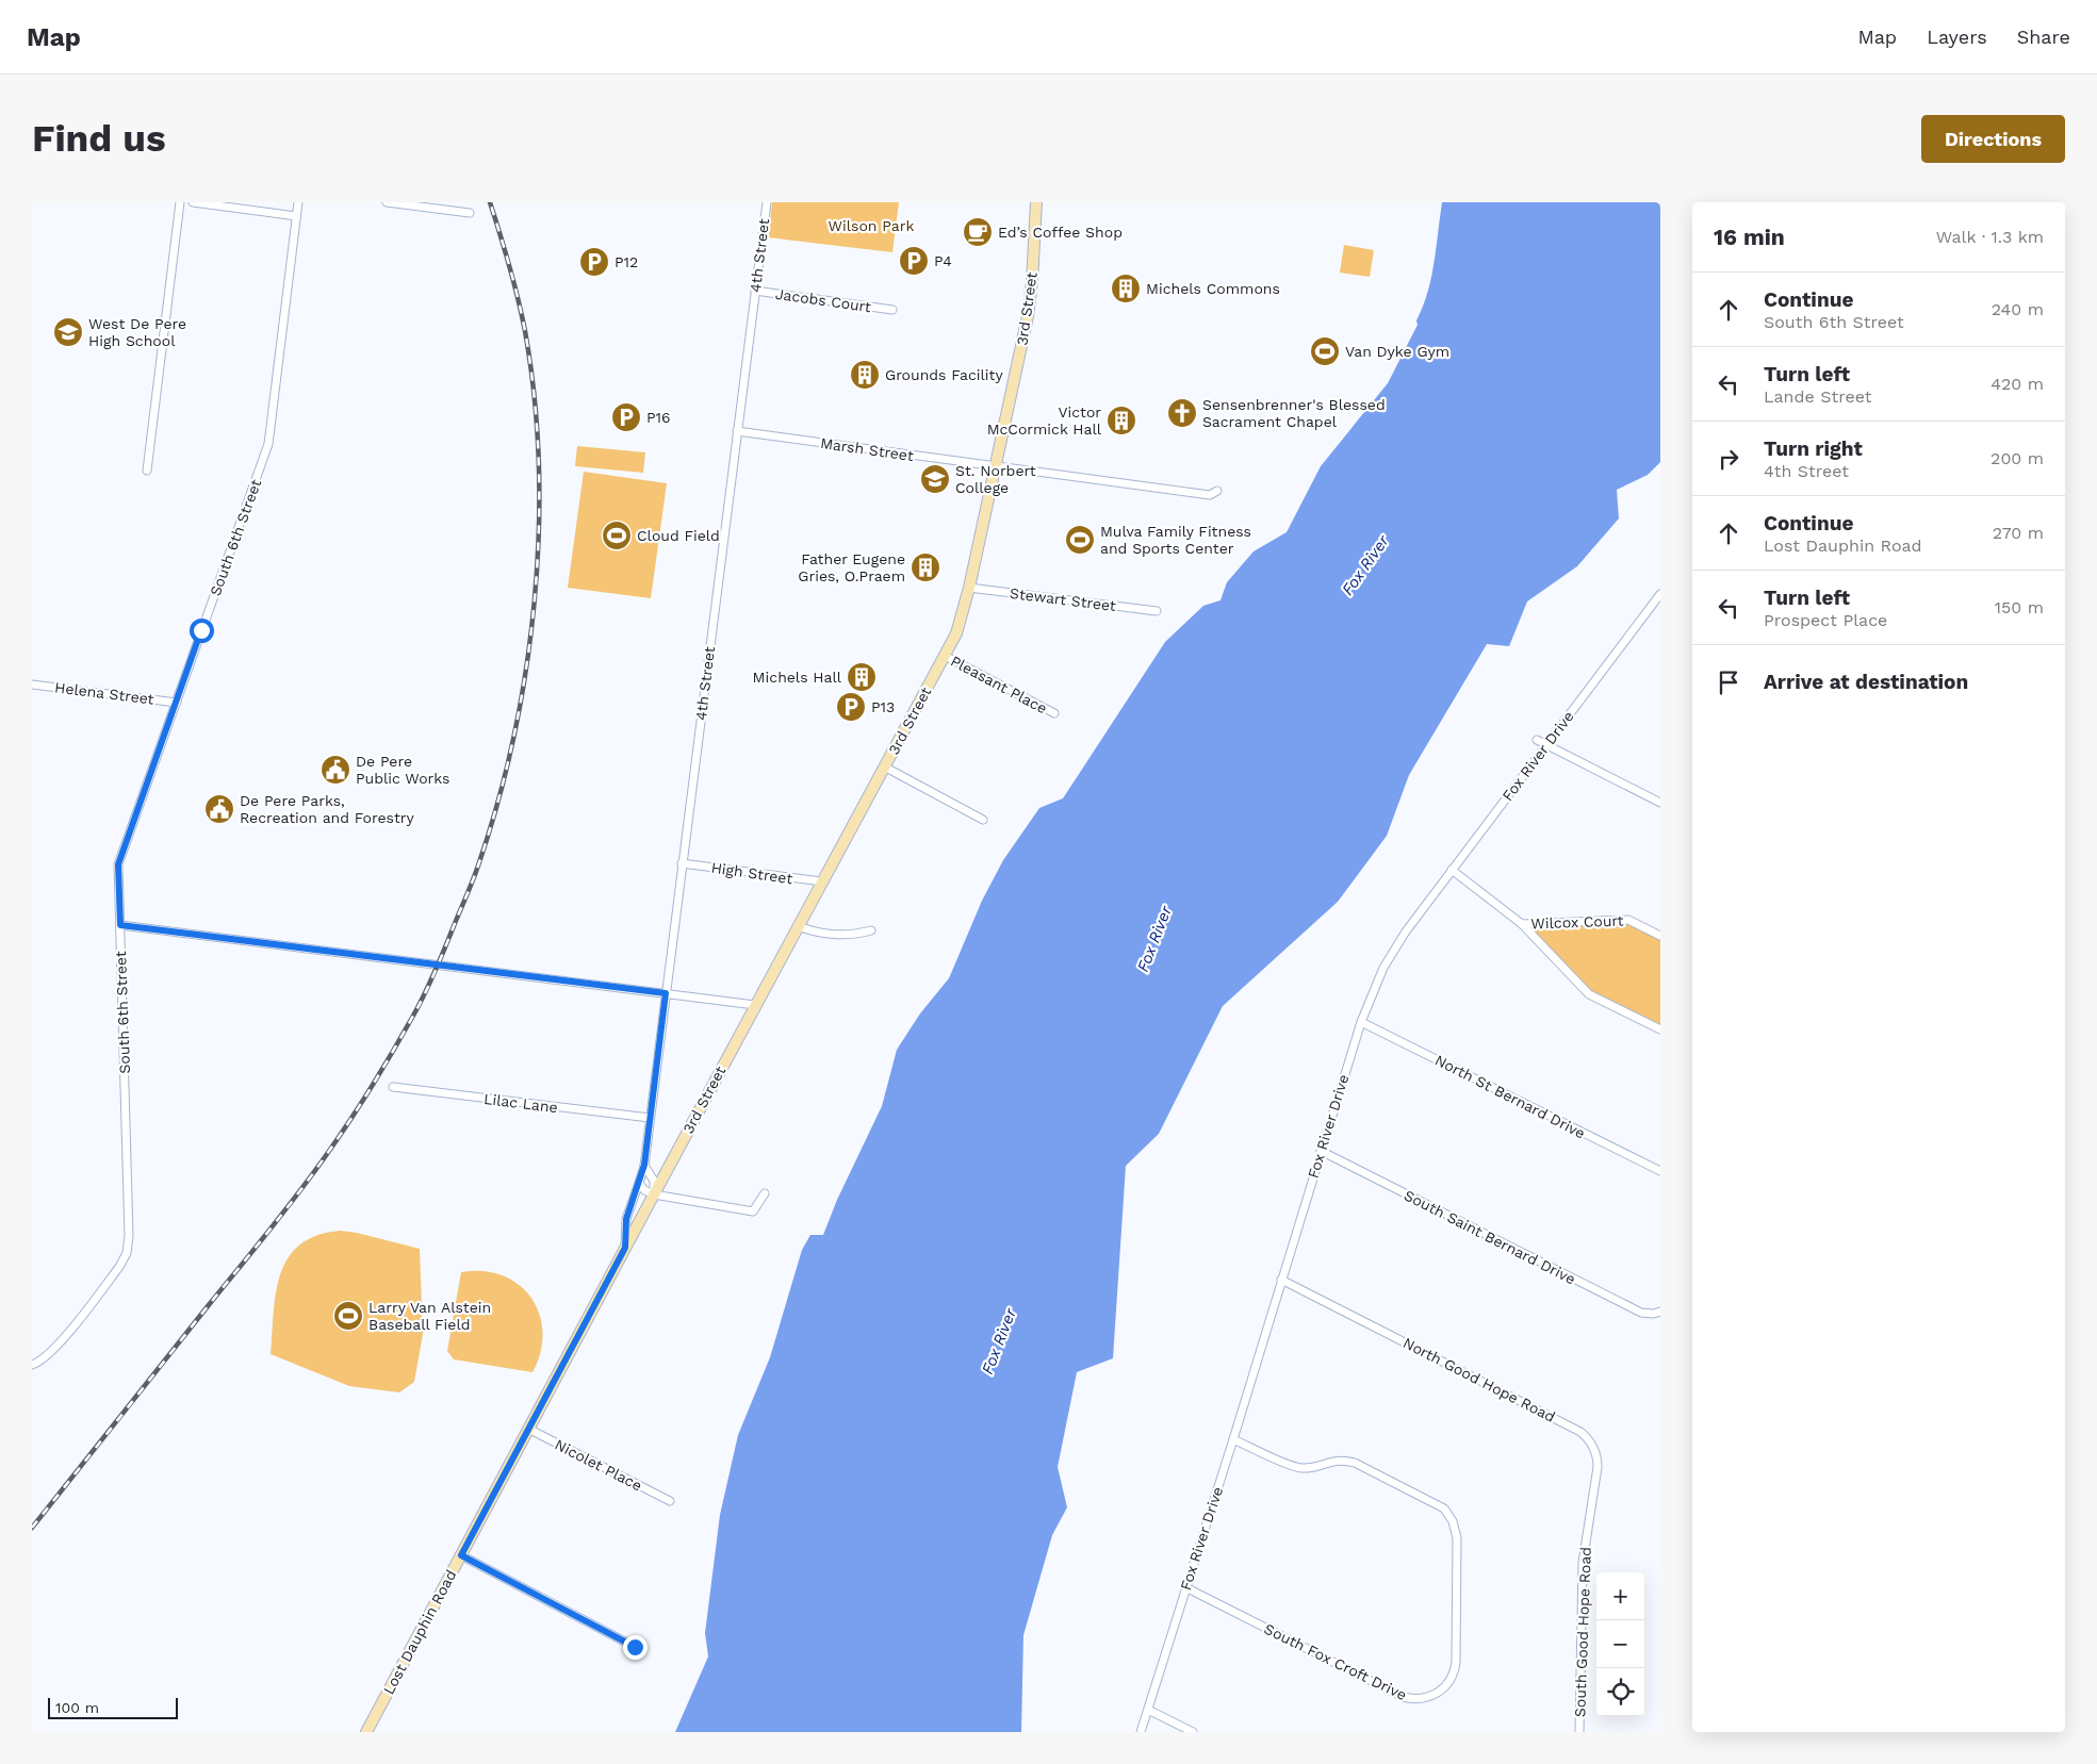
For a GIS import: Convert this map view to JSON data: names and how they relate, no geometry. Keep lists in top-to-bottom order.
{
  "streets": {
    "main road": ["3rd Street", "Lost Dauphin Road"],
    "street": [
      "4th Street",
      "Jacobs Court",
      "Marsh Street",
      "South 6th Street",
      "Stewart Street",
      "Pleasant Place",
      "Helena Street",
      "Fox River Drive",
      "High Street",
      "Wilcox Court",
      "North St Bernard Drive",
      "Lilac Lane",
      "South Saint Bernard Drive",
      "North Good Hope Road",
      "Nicolet Place",
      "South Good Hope Road",
      "South Fox Croft Drive"
    ]
  },
  "crossings": [
    ["4th Street", "Jacobs Court"],
    ["4th Street", "3rd Street"],
    ["4th Street", "Marsh Street"],
    ["4th Street", "High Street"],
    ["4th Street", "Lilac Lane"],
    ["4th Street", "Lost Dauphin Road"],
    ["3rd Street", "Marsh Street"],
    ["3rd Street", "Stewart Street"],
    ["3rd Street", "Pleasant Place"],
    ["3rd Street", "High Street"],
    ["3rd Street", "Lost Dauphin Road"],
    ["South 6th Street", "Helena Street"],
    ["Fox River Drive", "Wilcox Court"],
    ["Fox River Drive", "North St Bernard Drive"],
    ["Fox River Drive", "South Saint Bernard Drive"],
    ["Fox River Drive", "North Good Hope Road"],
    ["Fox River Drive", "South Fox Croft Drive"],
    ["North Good Hope Road", "South Good Hope Road"],
    ["Nicolet Place", "Lost Dauphin Road"]
  ],
  "water": ["Fox River"],
  "parks": ["Wilson Park"],
  "places": {
    "cafe": ["Ed’s Coffee Shop"],
    "parking": [
      "P4",
      "P12",
      "P16",
      "P13"
    ],
    "building": [
      "Michels Commons",
      "Grounds Facility",
      "Victor McCormick Hall",
      "Father Eugene Gries, O.Praem",
      "Michels Hall"
    ],
    "school or university": ["West De Pere High School", "St. Norbert College"],
    "sports": [
      "Van Dyke Gym",
      "Cloud Field",
      "Mulva Family Fitness and Sports Center",
      "Larry Van Alstein Baseball Field"
    ],
    "church": ["Sensenbrenner's Blessed Sacrament Chapel"],
    "public building": ["De Pere Public Works", "De Pere Parks, Recreation and Forestry"]
  },
  "scale_bar": "100 m",
  "page": {
    "header": "Map",
    "nav": ["Map", "Layers", "Share"],
    "buttons": "Directions",
    "title": "Find us",
    "heading": ["16 min", "Walk · 1.3 km"],
    "list": [
      ["Continue", "South 6th Street", "240 m"],
      ["Turn left", "Lande Street", "420 m"],
      ["Turn right", "4th Street", "200 m"],
      ["Continue", "Lost Dauphin Road", "270 m"],
      ["Turn left", "Prospect Place", "150 m"],
      "Arrive at destination"
    ],
    "map_buttons": ["+", "−"],
    "scale": "100 m"
  }
}
